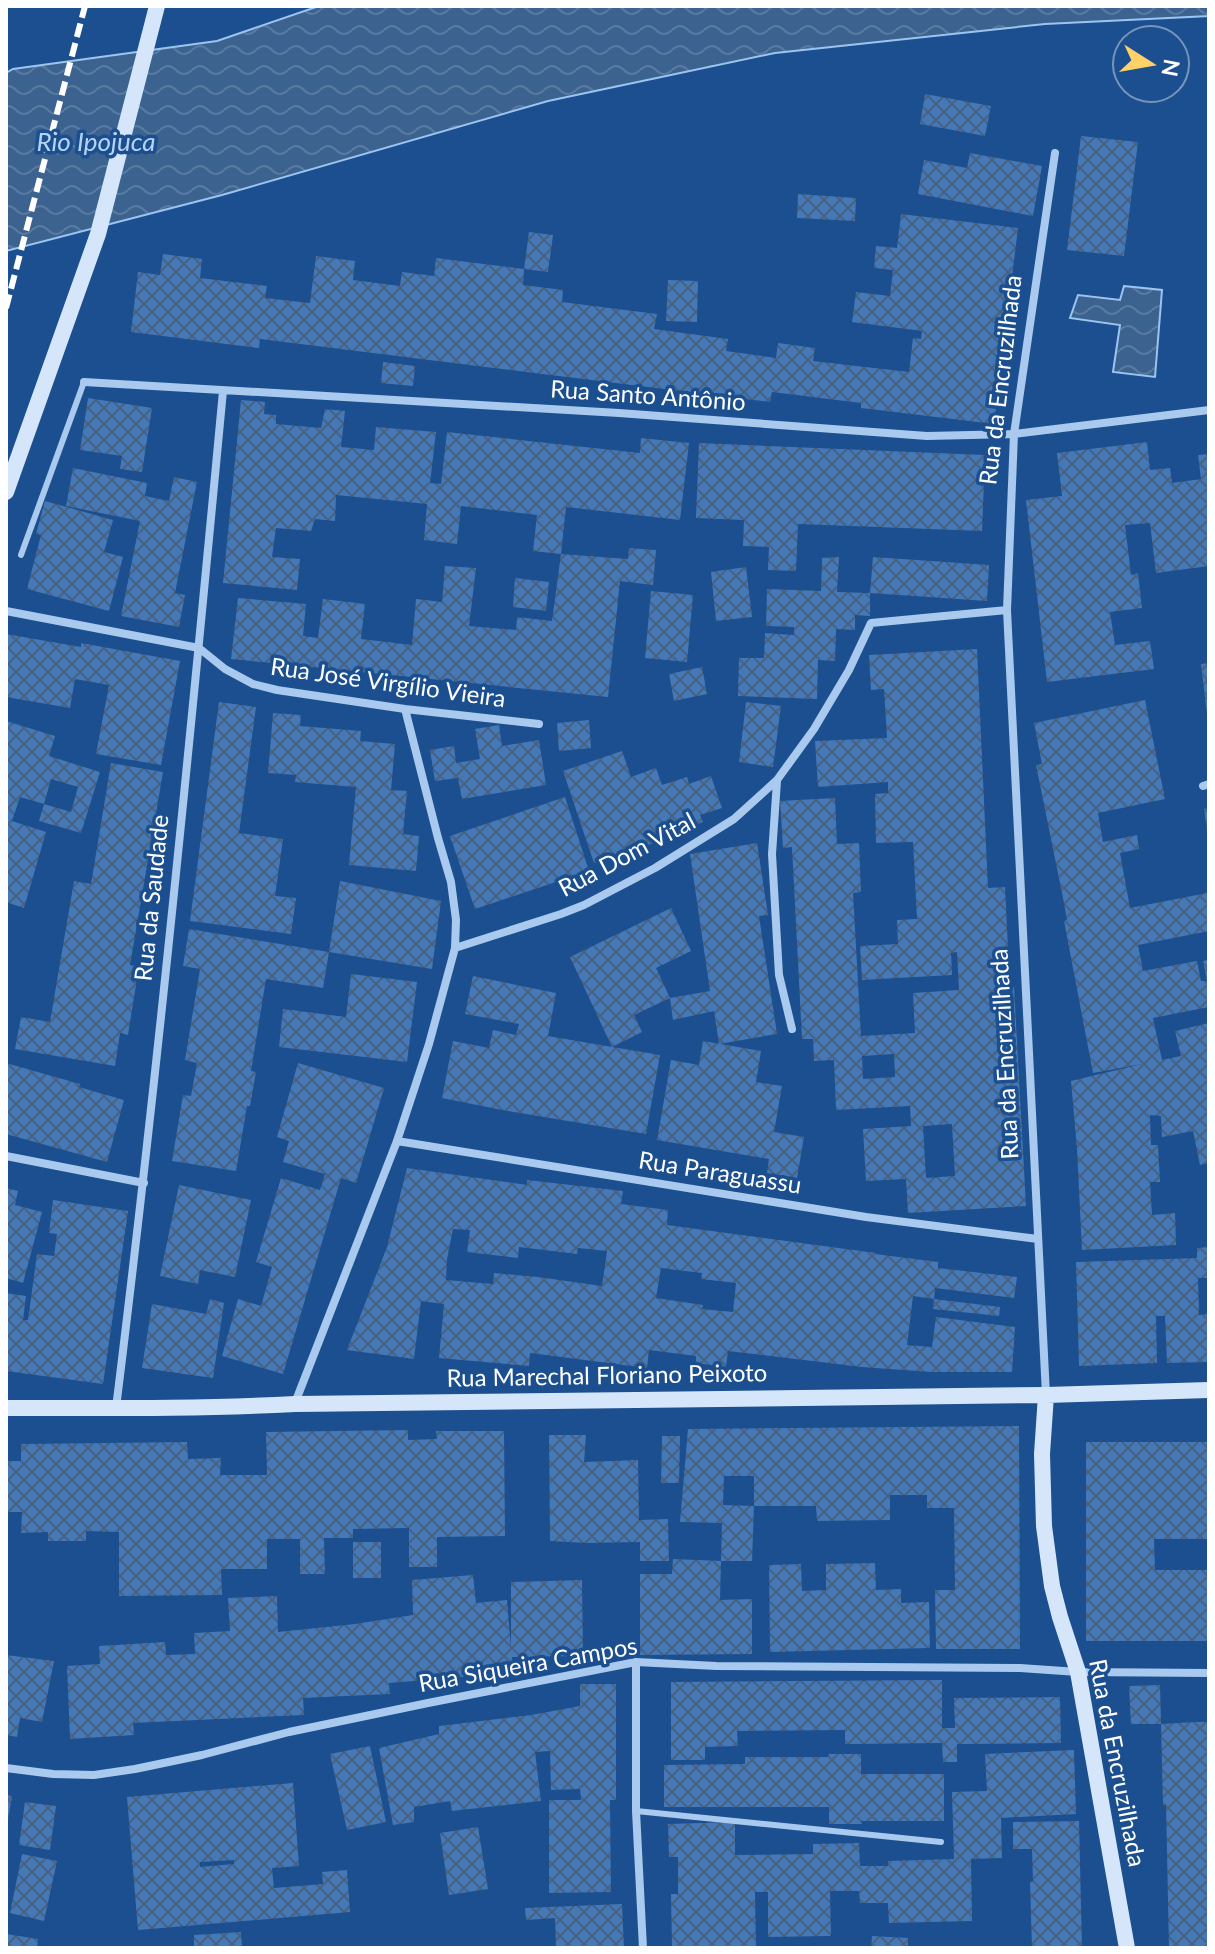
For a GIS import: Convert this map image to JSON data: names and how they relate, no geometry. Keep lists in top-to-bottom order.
{
  "streets": {
    "street": [
      "Rua da Encruzilhada",
      "Rua Santo Antônio",
      "Rua José Virgílio Vieira",
      "Rua Dom Vital",
      "Rua da Saudade",
      "Rua Paraguassu",
      "Rua Marechal Floriano Peixoto",
      "Rua Siqueira Campos"
    ]
  },
  "crossings": [
    ["Rua da Encruzilhada", "Rua Santo Antônio"],
    ["Rua da Encruzilhada", "Rua Dom Vital"],
    ["Rua da Encruzilhada", "Rua Paraguassu"],
    ["Rua da Encruzilhada", "Rua Marechal Floriano Peixoto"],
    ["Rua da Encruzilhada", "Rua Siqueira Campos"],
    ["Rua Santo Antônio", "Rua da Saudade"],
    ["Rua José Virgílio Vieira", "Rua da Saudade"],
    ["Rua da Saudade", "Rua Marechal Floriano Peixoto"]
  ],
  "water": ["Rio Ipojuca"],
  "north": "right"
}
